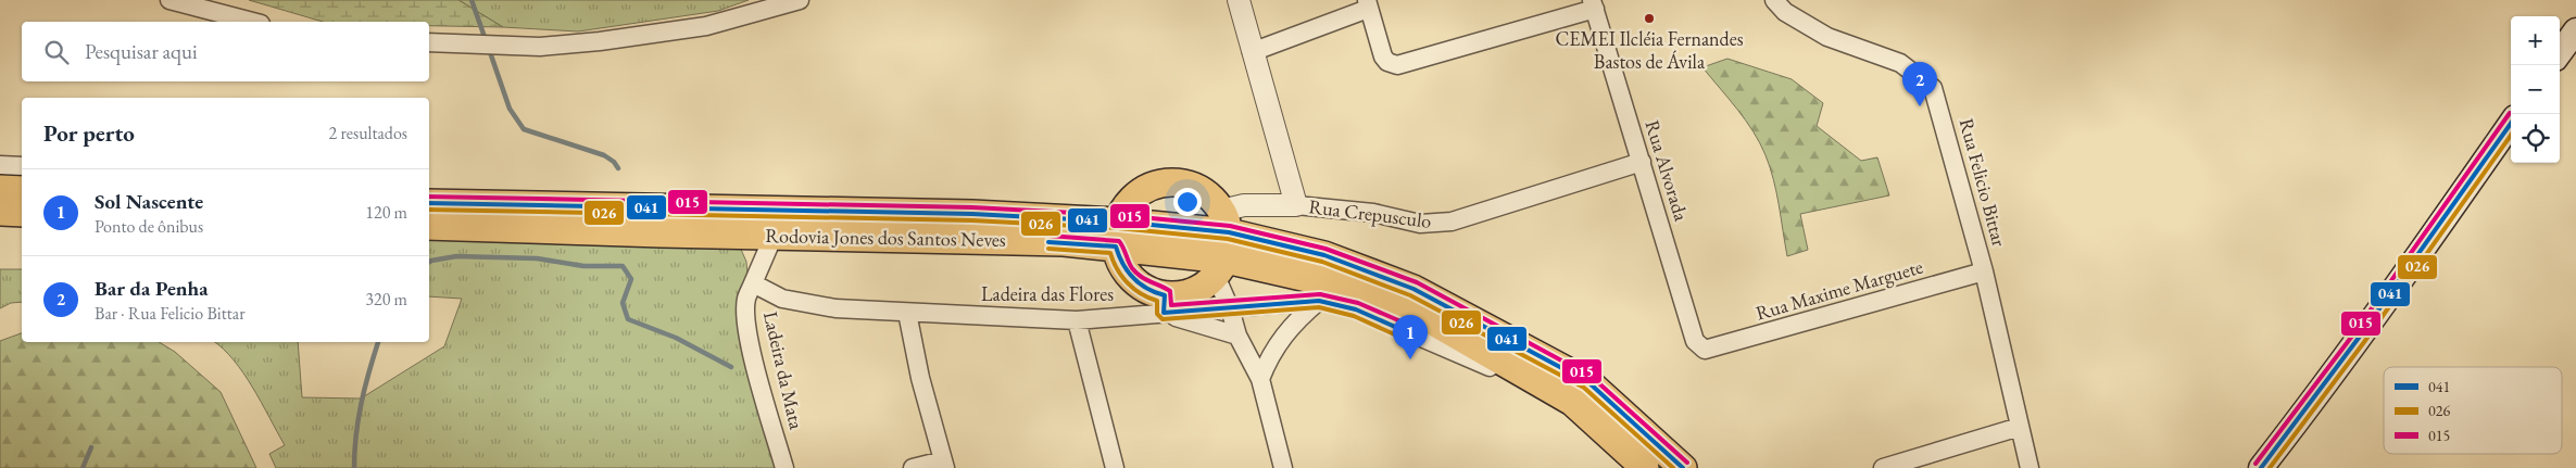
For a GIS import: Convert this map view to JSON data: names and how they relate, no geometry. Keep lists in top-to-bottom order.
{
  "streets": {
    "main road": ["Rodovia Jones dos Santos Neves"],
    "street": [
      "Rua Alvorada",
      "Rua Felicio Bittar",
      "Rua Crepusculo",
      "Rua Maxime Marguete",
      "Ladeira das Flores",
      "Ladeira da Mata"
    ]
  },
  "crossings": [
    ["Rua Alvorada", "Rua Crepusculo"],
    ["Rua Alvorada", "Rua Maxime Marguete"],
    ["Rua Felicio Bittar", "Rua Maxime Marguete"],
    ["Rua Crepusculo", "Rodovia Jones dos Santos Neves"],
    ["Rodovia Jones dos Santos Neves", "Ladeira das Flores"],
    ["Ladeira das Flores", "Ladeira da Mata"]
  ],
  "places": ["CEMEI Ilcléia Fernandes Bastos de Ávila"],
  "lines": ["transit line 015", "transit line 041", "transit line 026"],
  "legend": ["041", "026", "015"],
  "page": {
    "map_buttons": ["+", "−"],
    "search": "Pesquisar aqui",
    "pins": ["2", "1"],
    "heading": ["Por perto", "2 resultados"],
    "list": [
      {
        "mark": "1",
        "name": "Sol Nascente",
        "note": "Ponto de ônibus",
        "value": "120 m"
      },
      {
        "mark": "2",
        "name": "Bar da Penha",
        "note": "Bar · Rua Felicio Bittar",
        "value": "320 m"
      }
    ]
  }
}
